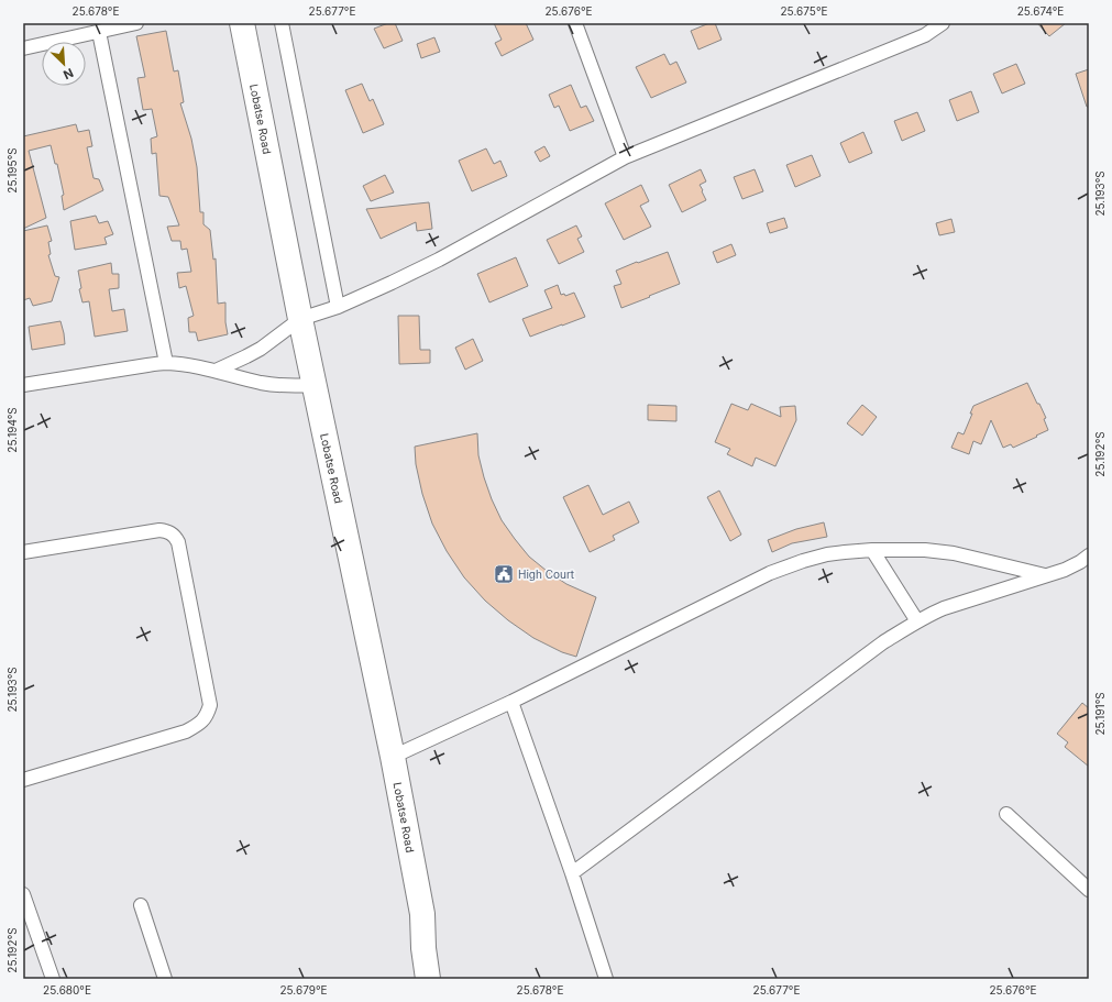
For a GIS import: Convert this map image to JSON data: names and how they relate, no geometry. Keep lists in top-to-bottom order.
{
  "streets": {
    "highway": ["Lobatse Road"]
  },
  "places": {
    "public building": ["High Court"]
  },
  "north": "bottom right",
  "coordinates": [
    "25.678°E",
    "25.677°E",
    "25.676°E",
    "25.675°E",
    "25.674°E",
    "25.195°S",
    "25.193°S",
    "25.194°S",
    "25.192°S",
    "25.191°S",
    "25.680°E",
    "25.679°E"
  ]
}
